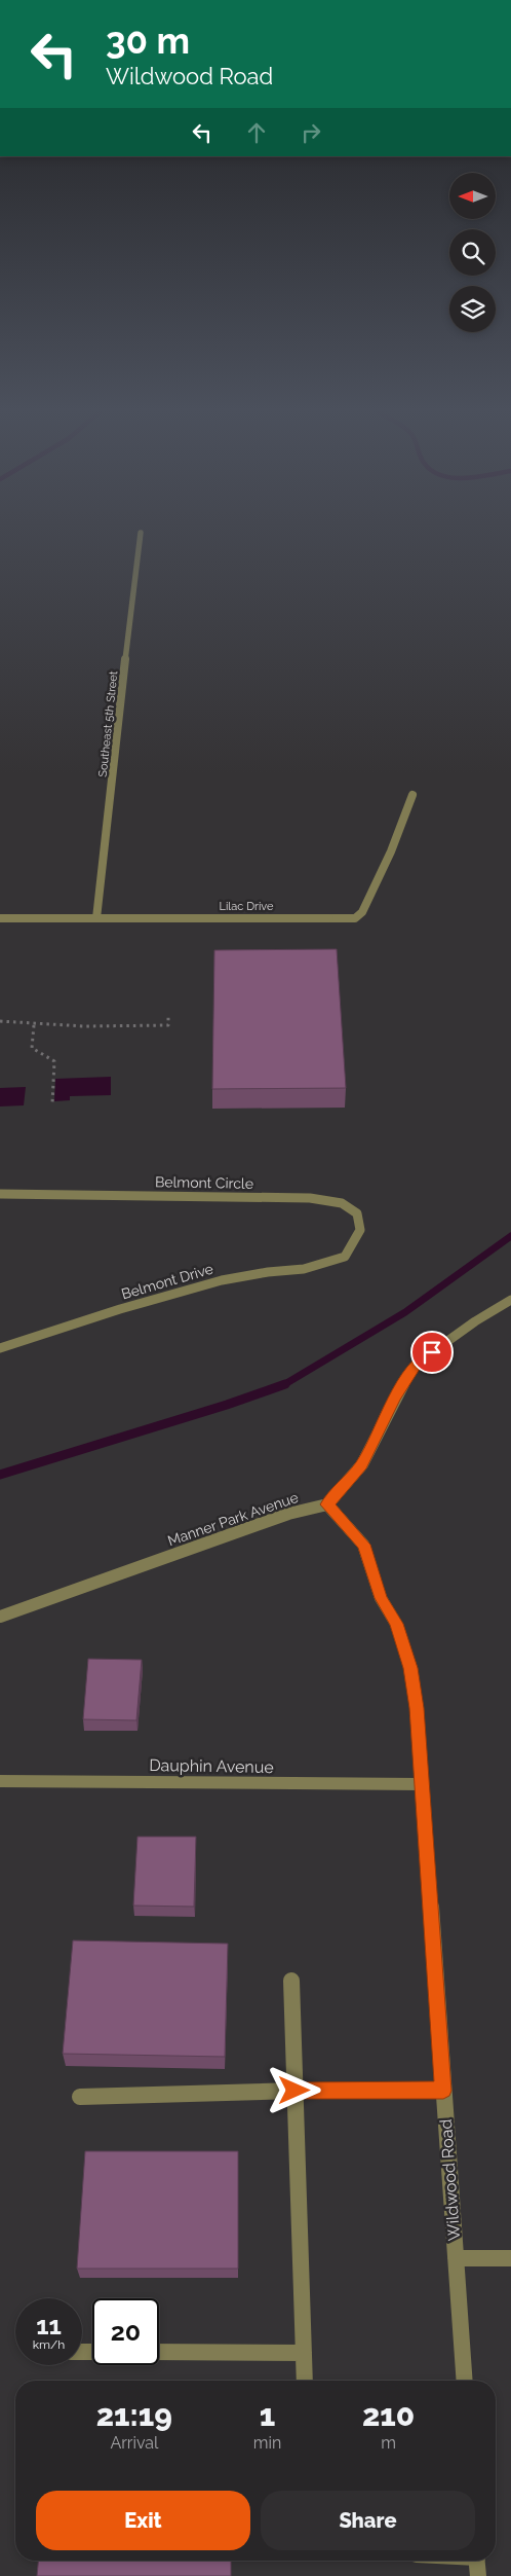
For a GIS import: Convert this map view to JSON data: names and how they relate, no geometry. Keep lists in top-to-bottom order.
{
  "streets": {
    "street": [
      "Southeast 5th Street",
      "Lilac Drive",
      "Belmont Circle",
      "Belmont Drive",
      "Manner Park Avenue",
      "Dauphin Avenue",
      "Wildwood Road"
    ]
  },
  "crossings": [
    ["Southeast 5th Street", "Lilac Drive"],
    ["Belmont Circle", "Belmont Drive"],
    ["Manner Park Avenue", "Wildwood Road"],
    ["Dauphin Avenue", "Wildwood Road"]
  ],
  "north": "left",
  "page": {
    "turn": ["30 m", "Wildwood Road"],
    "speed": "11 km/h",
    "limit": "20",
    "eta": [
      "21:19",
      "Arrival",
      "1",
      "min",
      "210",
      "m"
    ],
    "buttons": ["Exit", "Share"]
  }
}
